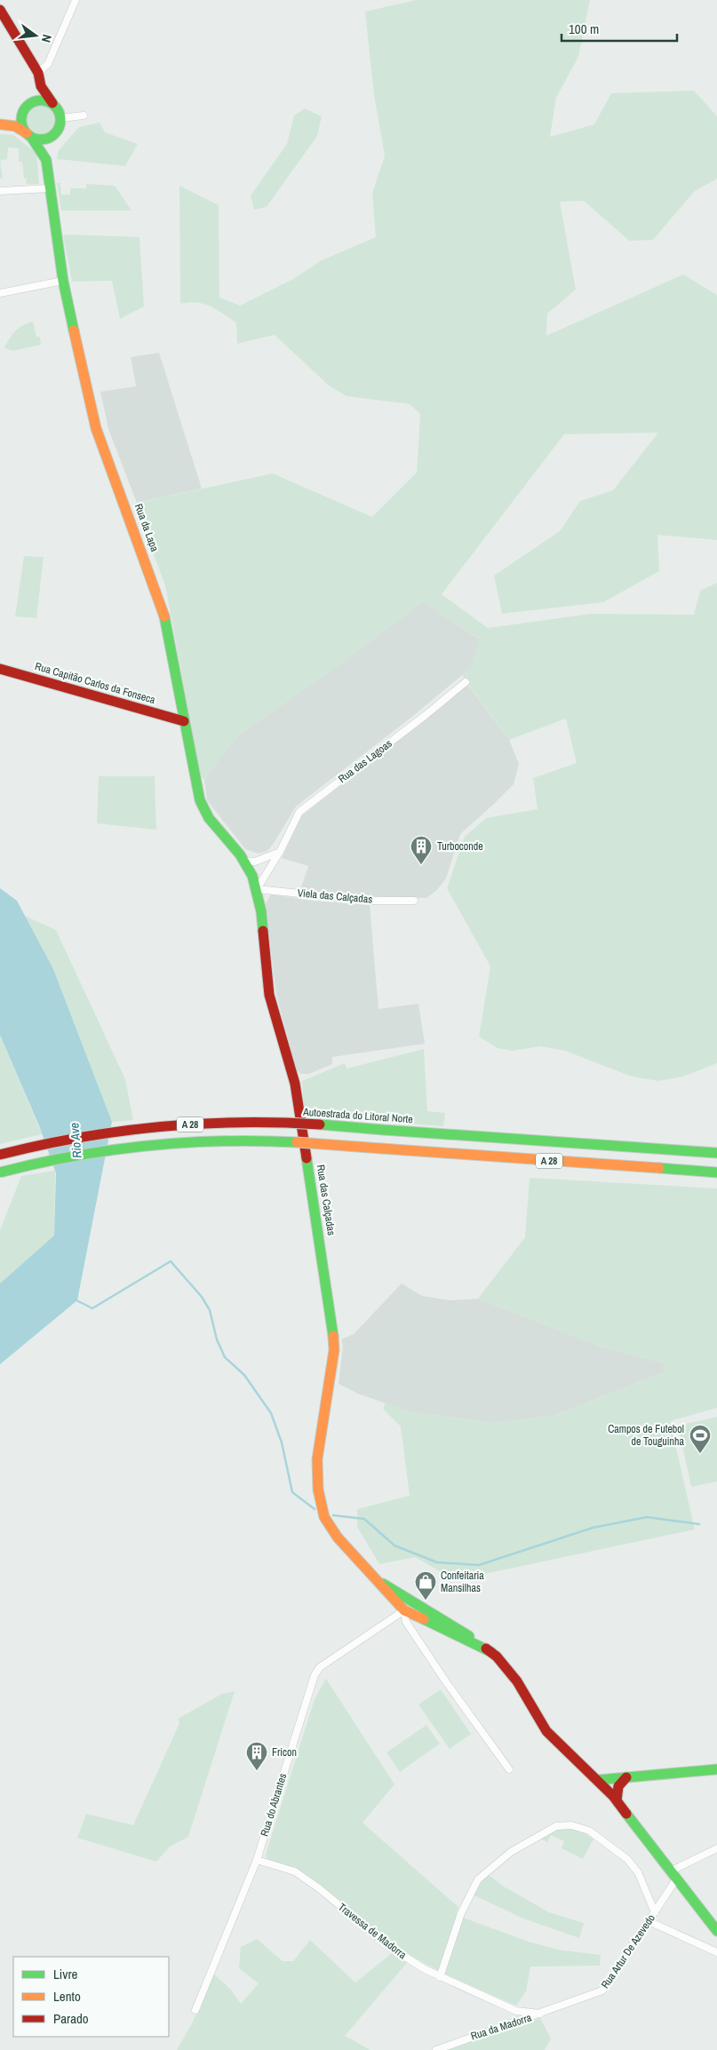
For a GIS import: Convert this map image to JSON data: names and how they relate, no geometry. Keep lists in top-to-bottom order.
{
  "streets": {
    "main road": [
      "Rua da Lapa",
      "Rua Capitão Carlos da Fonseca",
      "Autoestrada do Litoral Norte",
      "A 28",
      "Rua das Calçadas"
    ],
    "street": [
      "Rua das Lagoas",
      "Viela das Calçadas",
      "Rua do Abrantes",
      "Travessa de Madorra",
      "Rua Artur De Azevedo",
      "Rua da Madorra"
    ]
  },
  "crossings": [
    ["Rua da Lapa", "Rua Capitão Carlos da Fonseca"],
    ["Rua da Lapa", "Rua das Lagoas"],
    ["Rua da Lapa", "Viela das Calçadas"],
    ["Rua da Lapa", "Rua das Calçadas"],
    ["Rua das Lagoas", "Viela das Calçadas"],
    ["Rua das Lagoas", "Rua das Calçadas"],
    ["Viela das Calçadas", "Rua das Calçadas"],
    ["Rua do Abrantes", "Travessa de Madorra"],
    ["Travessa de Madorra", "Rua Artur De Azevedo"],
    ["Travessa de Madorra", "Rua da Madorra"],
    ["Rua Artur De Azevedo", "Rua da Madorra"]
  ],
  "water": ["Rio Ave"],
  "places": {
    "building": ["Turboconde", "Fricon"],
    "sports": ["Campos de Futebol de Touguinha"],
    "shop": ["Confeitaria Mansilhas"]
  },
  "legend": ["Livre", "Lento", "Parado"],
  "scale_bar": "100 m",
  "north": "right"
}
